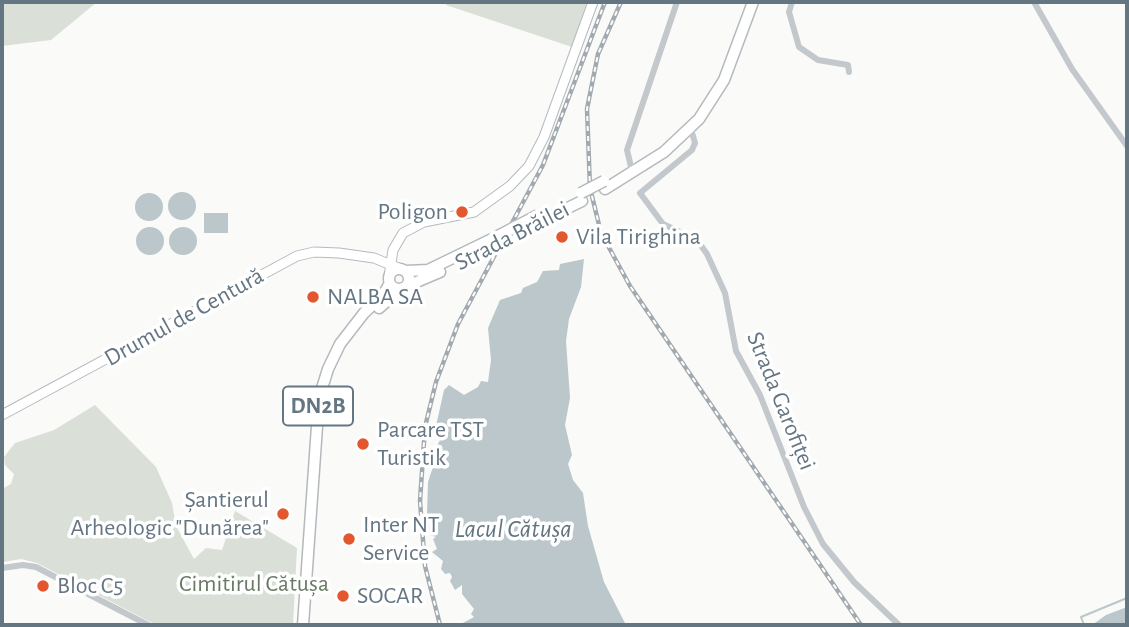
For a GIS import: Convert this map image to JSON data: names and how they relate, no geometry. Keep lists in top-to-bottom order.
{
  "streets": {
    "highway": ["Strada Brăilei", "DN2B"],
    "street": ["Drumul de Centură", "Strada Garofiței"]
  },
  "crossings": [
    ["Strada Brăilei", "Drumul de Centură"],
    ["Strada Brăilei", "Strada Garofiței"],
    ["Strada Brăilei", "DN2B"],
    ["Drumul de Centură", "DN2B"]
  ],
  "water": ["Lacul Cătușa"],
  "parks": ["Cimitirul Cătușa"],
  "places": [
    "Poligon",
    "Vila Tirighina",
    "NALBA SA",
    "Parcare TST Turistik",
    "Șantierul Arheologic \"Dunărea\"",
    "Inter NT Service",
    "Bloc C5",
    "SOCAR"
  ]
}
